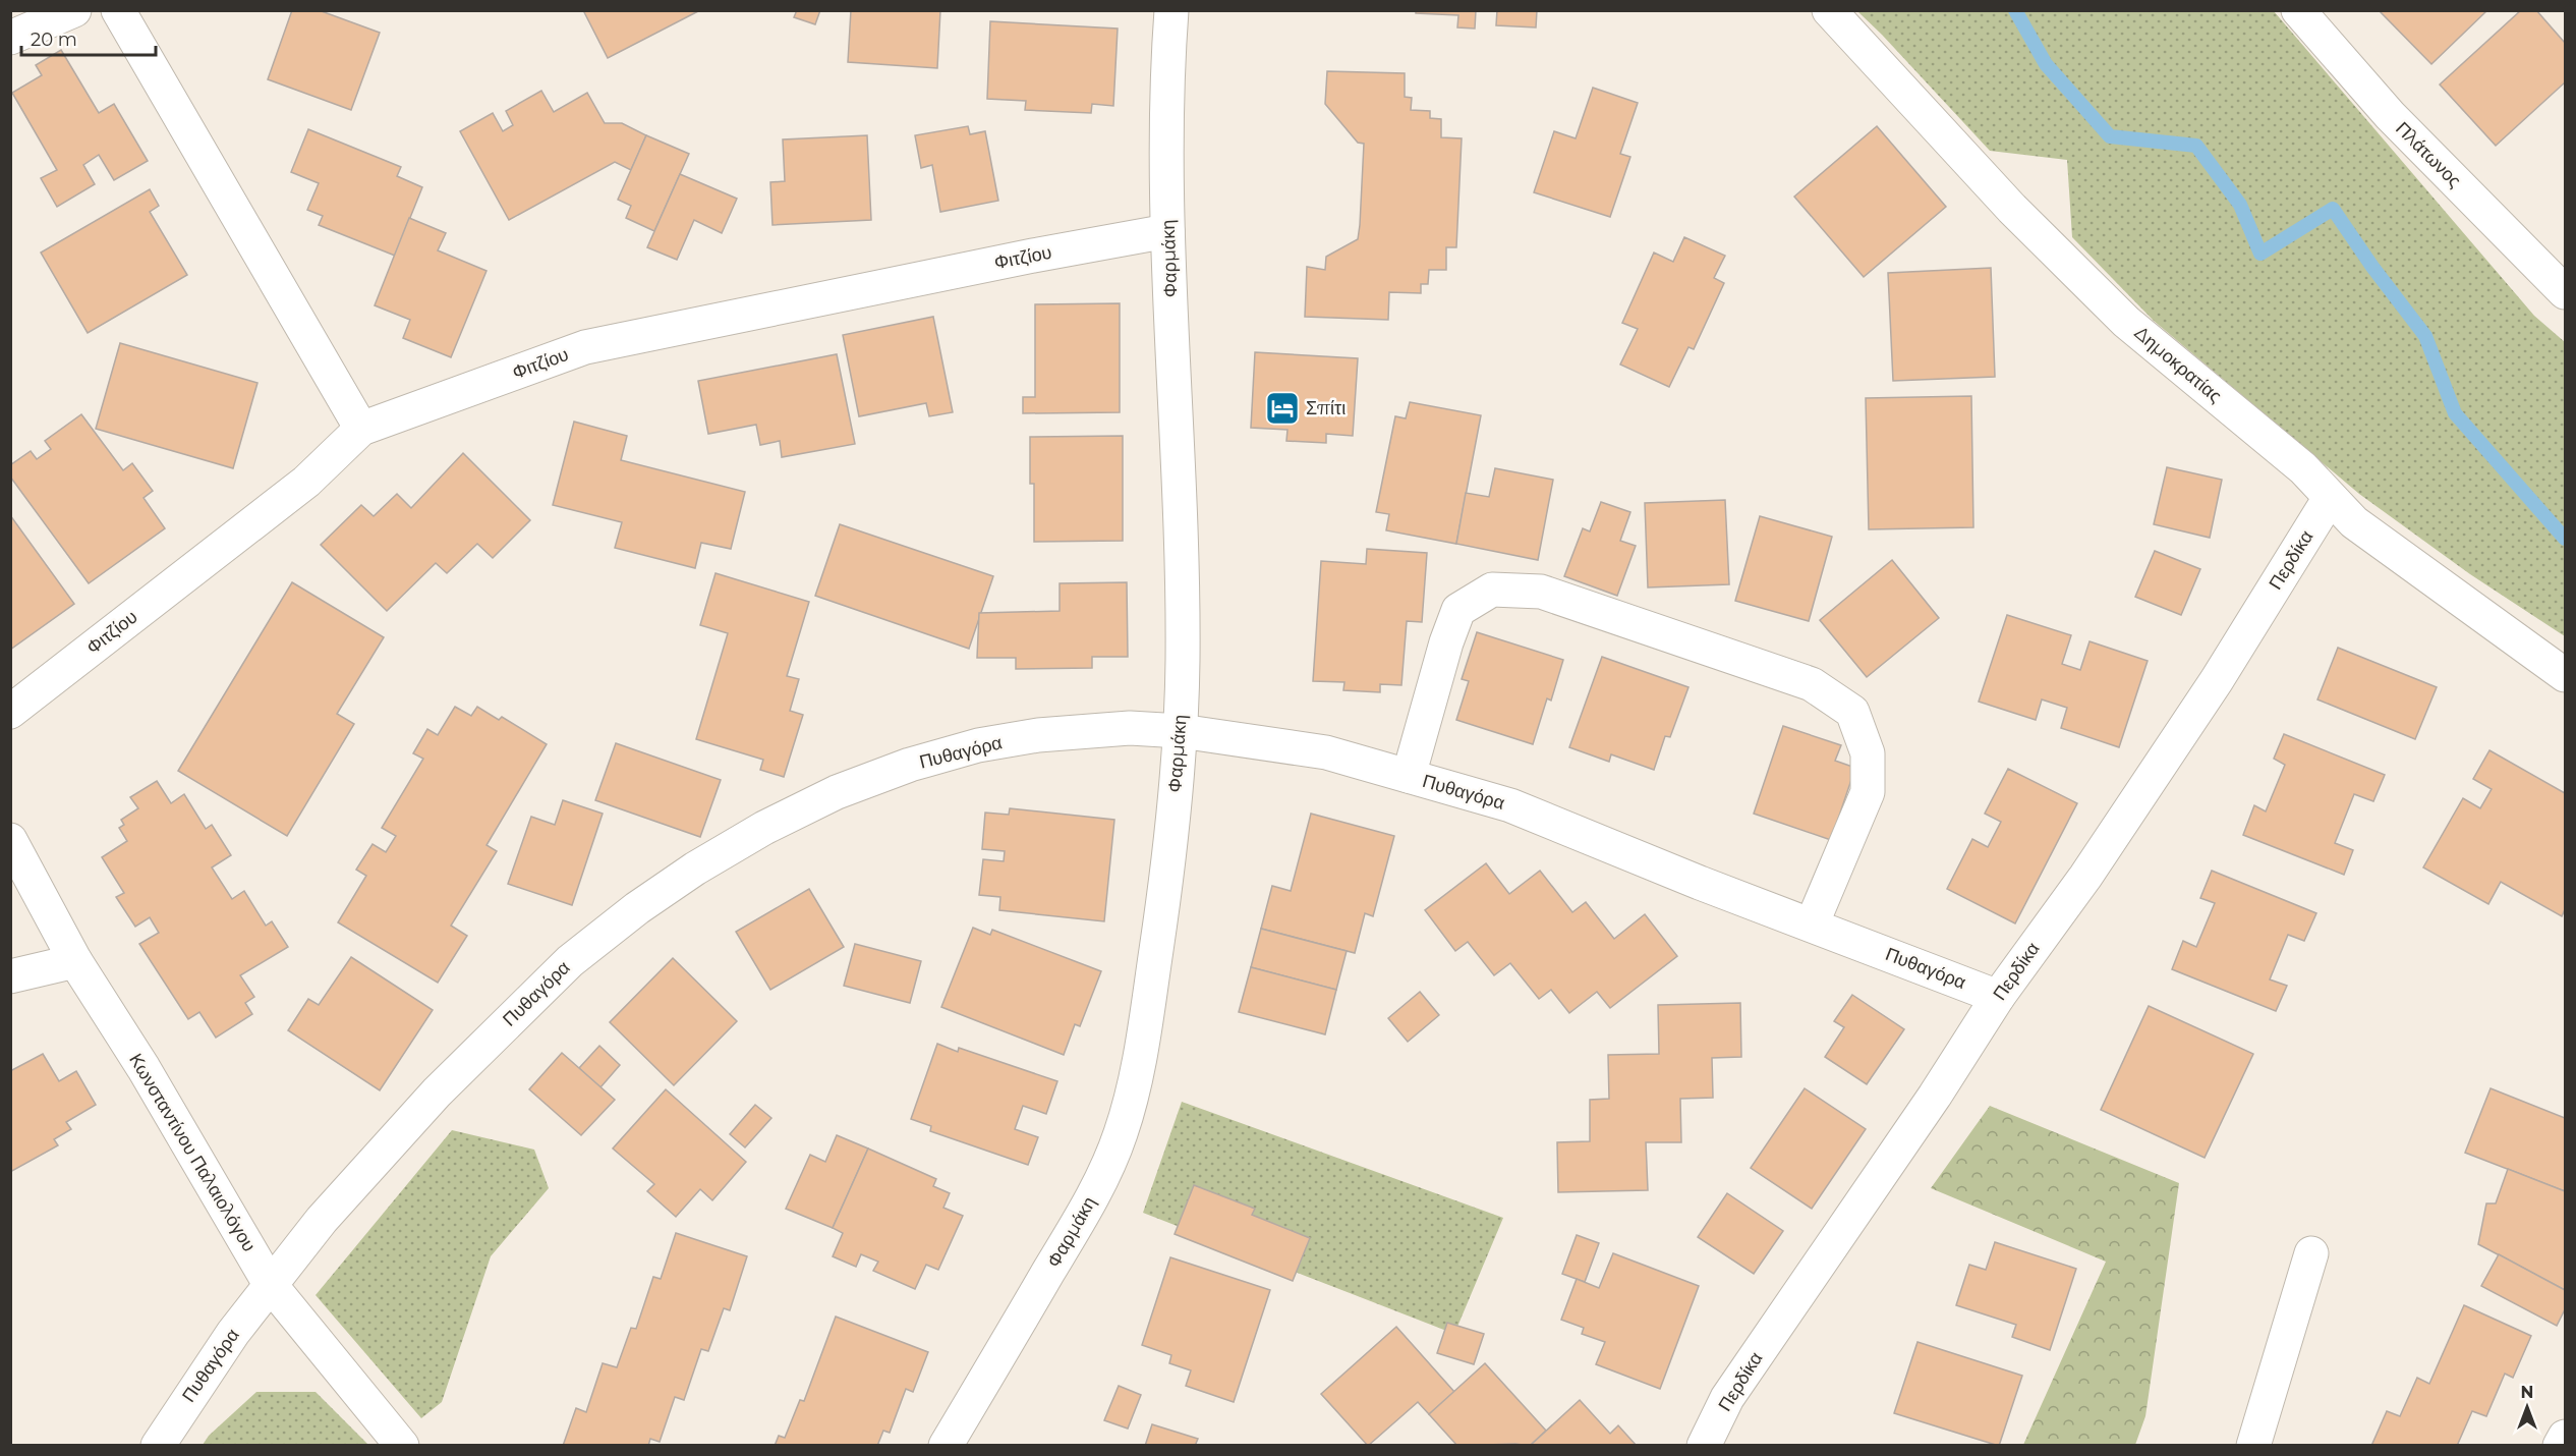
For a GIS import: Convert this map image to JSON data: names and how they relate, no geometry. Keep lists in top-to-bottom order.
{
  "streets": {
    "street": [
      "Πλάτωνος",
      "Φιτζίου",
      "Φαρμάκη",
      "Δημοκρατίας",
      "Περδίκα",
      "Πυθαγόρα",
      "Κωνσταντίνου Παλαιολόγου"
    ]
  },
  "crossings": [
    ["Φιτζίου", "Φαρμάκη"],
    ["Φαρμάκη", "Πυθαγόρα"],
    ["Δημοκρατίας", "Περδίκα"],
    ["Περδίκα", "Πυθαγόρα"],
    ["Πυθαγόρα", "Κωνσταντίνου Παλαιολόγου"]
  ],
  "places": {
    "hotel": ["Σπίτι"]
  },
  "scale_bar": "20 m",
  "north": "top"
}
